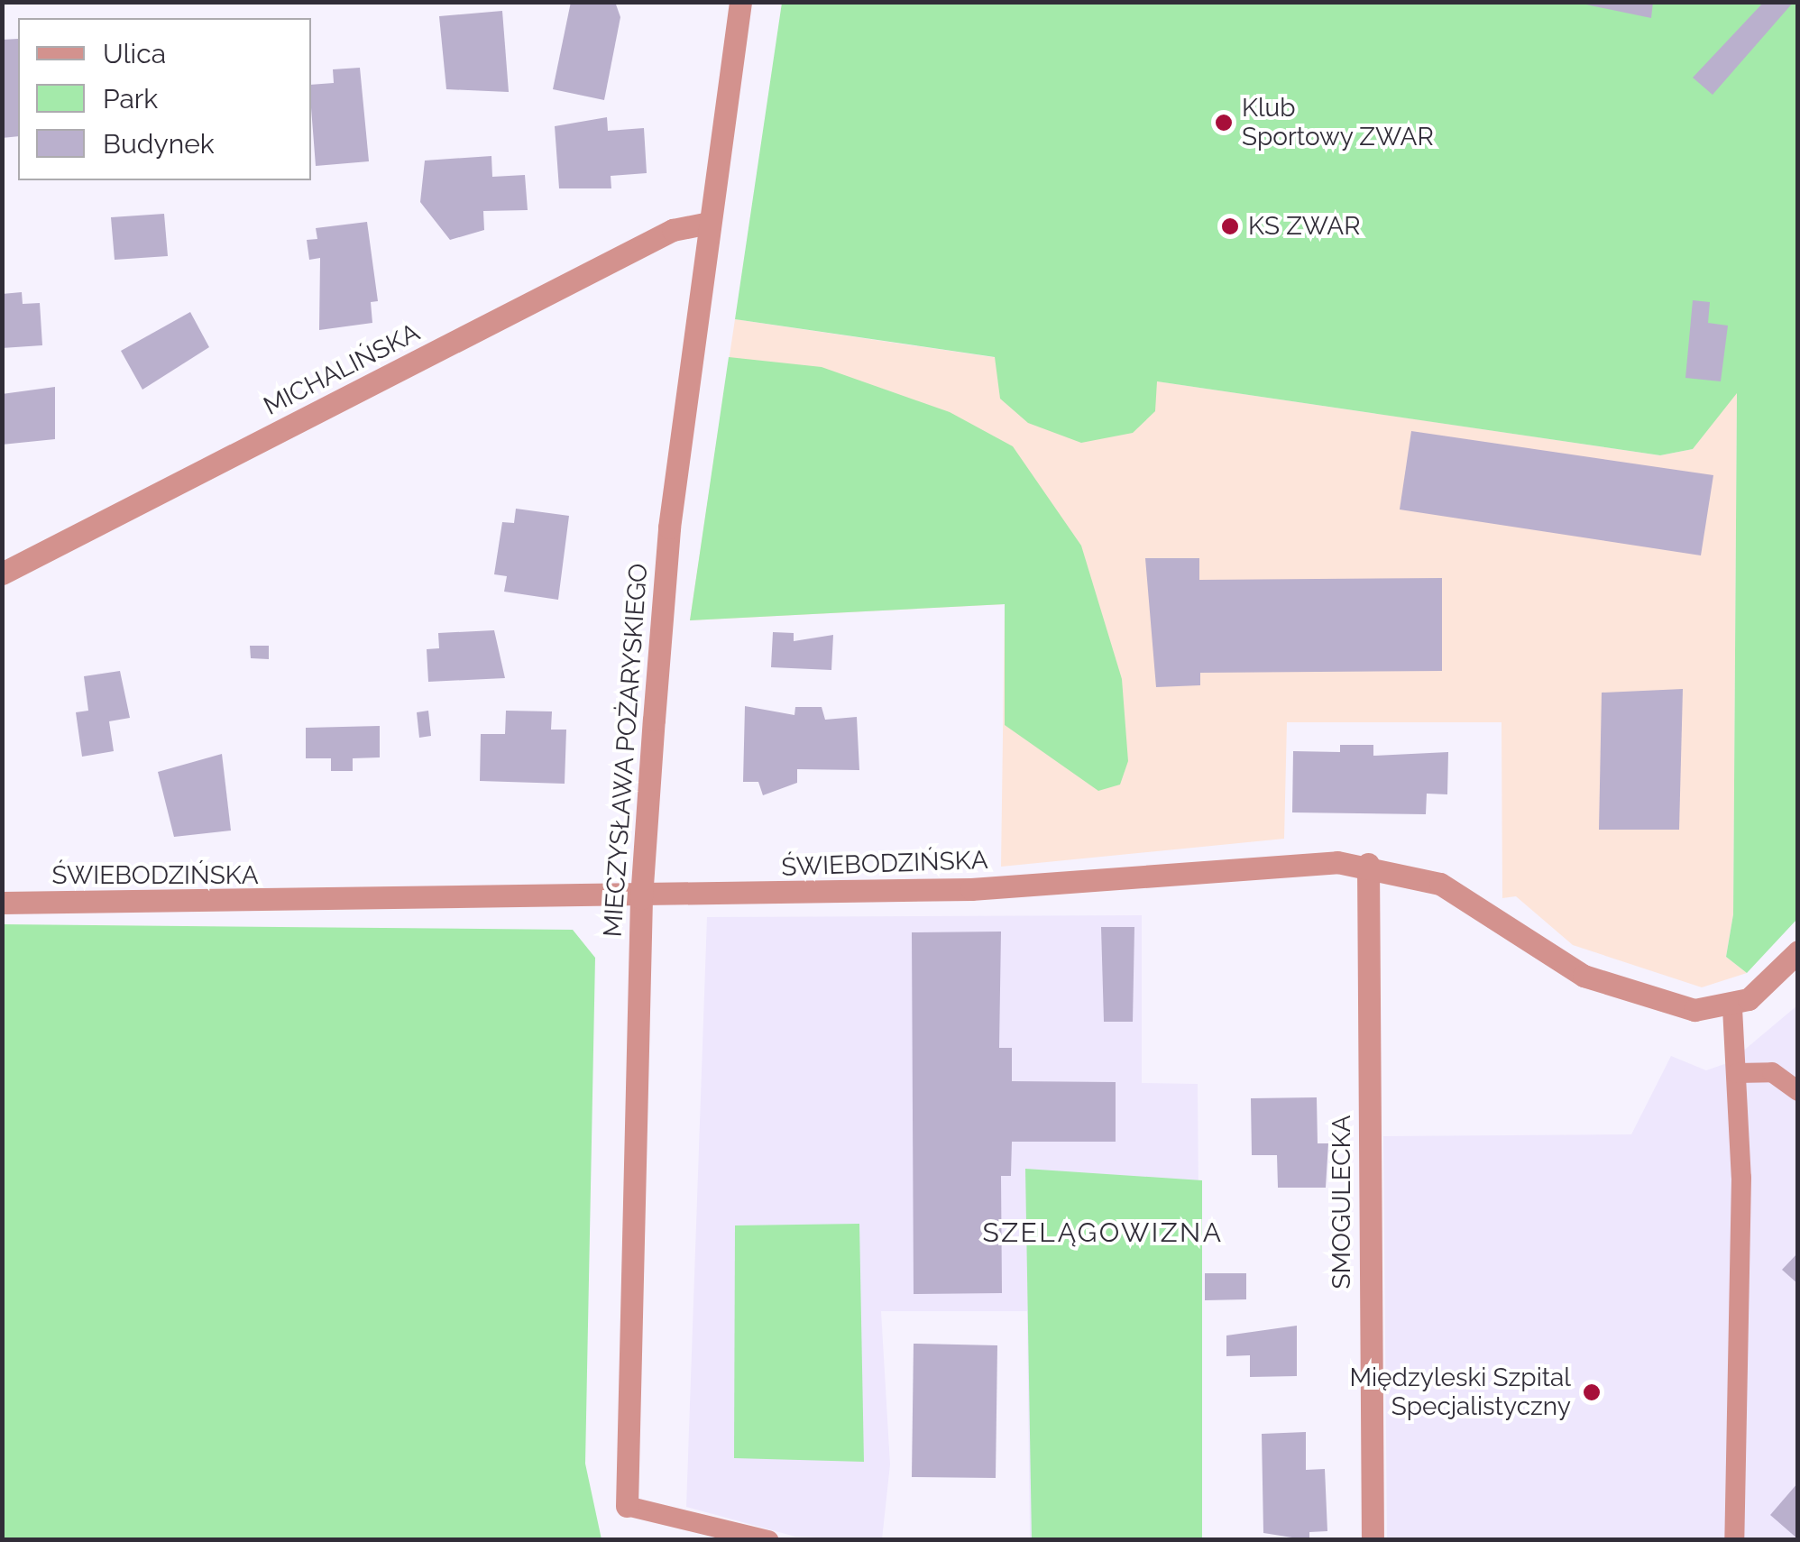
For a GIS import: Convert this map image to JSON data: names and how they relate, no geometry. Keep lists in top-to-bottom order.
{
  "streets": {
    "street": [
      "MICHALIŃSKA",
      "MIECZYSŁAWA POŻARYSKIEGO",
      "ŚWIEBODZIŃSKA",
      "SMOGULECKA"
    ]
  },
  "crossings": [
    ["MICHALIŃSKA", "MIECZYSŁAWA POŻARYSKIEGO"],
    ["MIECZYSŁAWA POŻARYSKIEGO", "ŚWIEBODZIŃSKA"],
    ["ŚWIEBODZIŃSKA", "SMOGULECKA"]
  ],
  "districts": ["SZELĄGOWIZNA"],
  "places": ["Klub Sportowy ZWAR", "KS ZWAR", "Międzyleski Szpital Specjalistyczny"],
  "legend": ["Ulica", "Park", "Budynek"]
}
